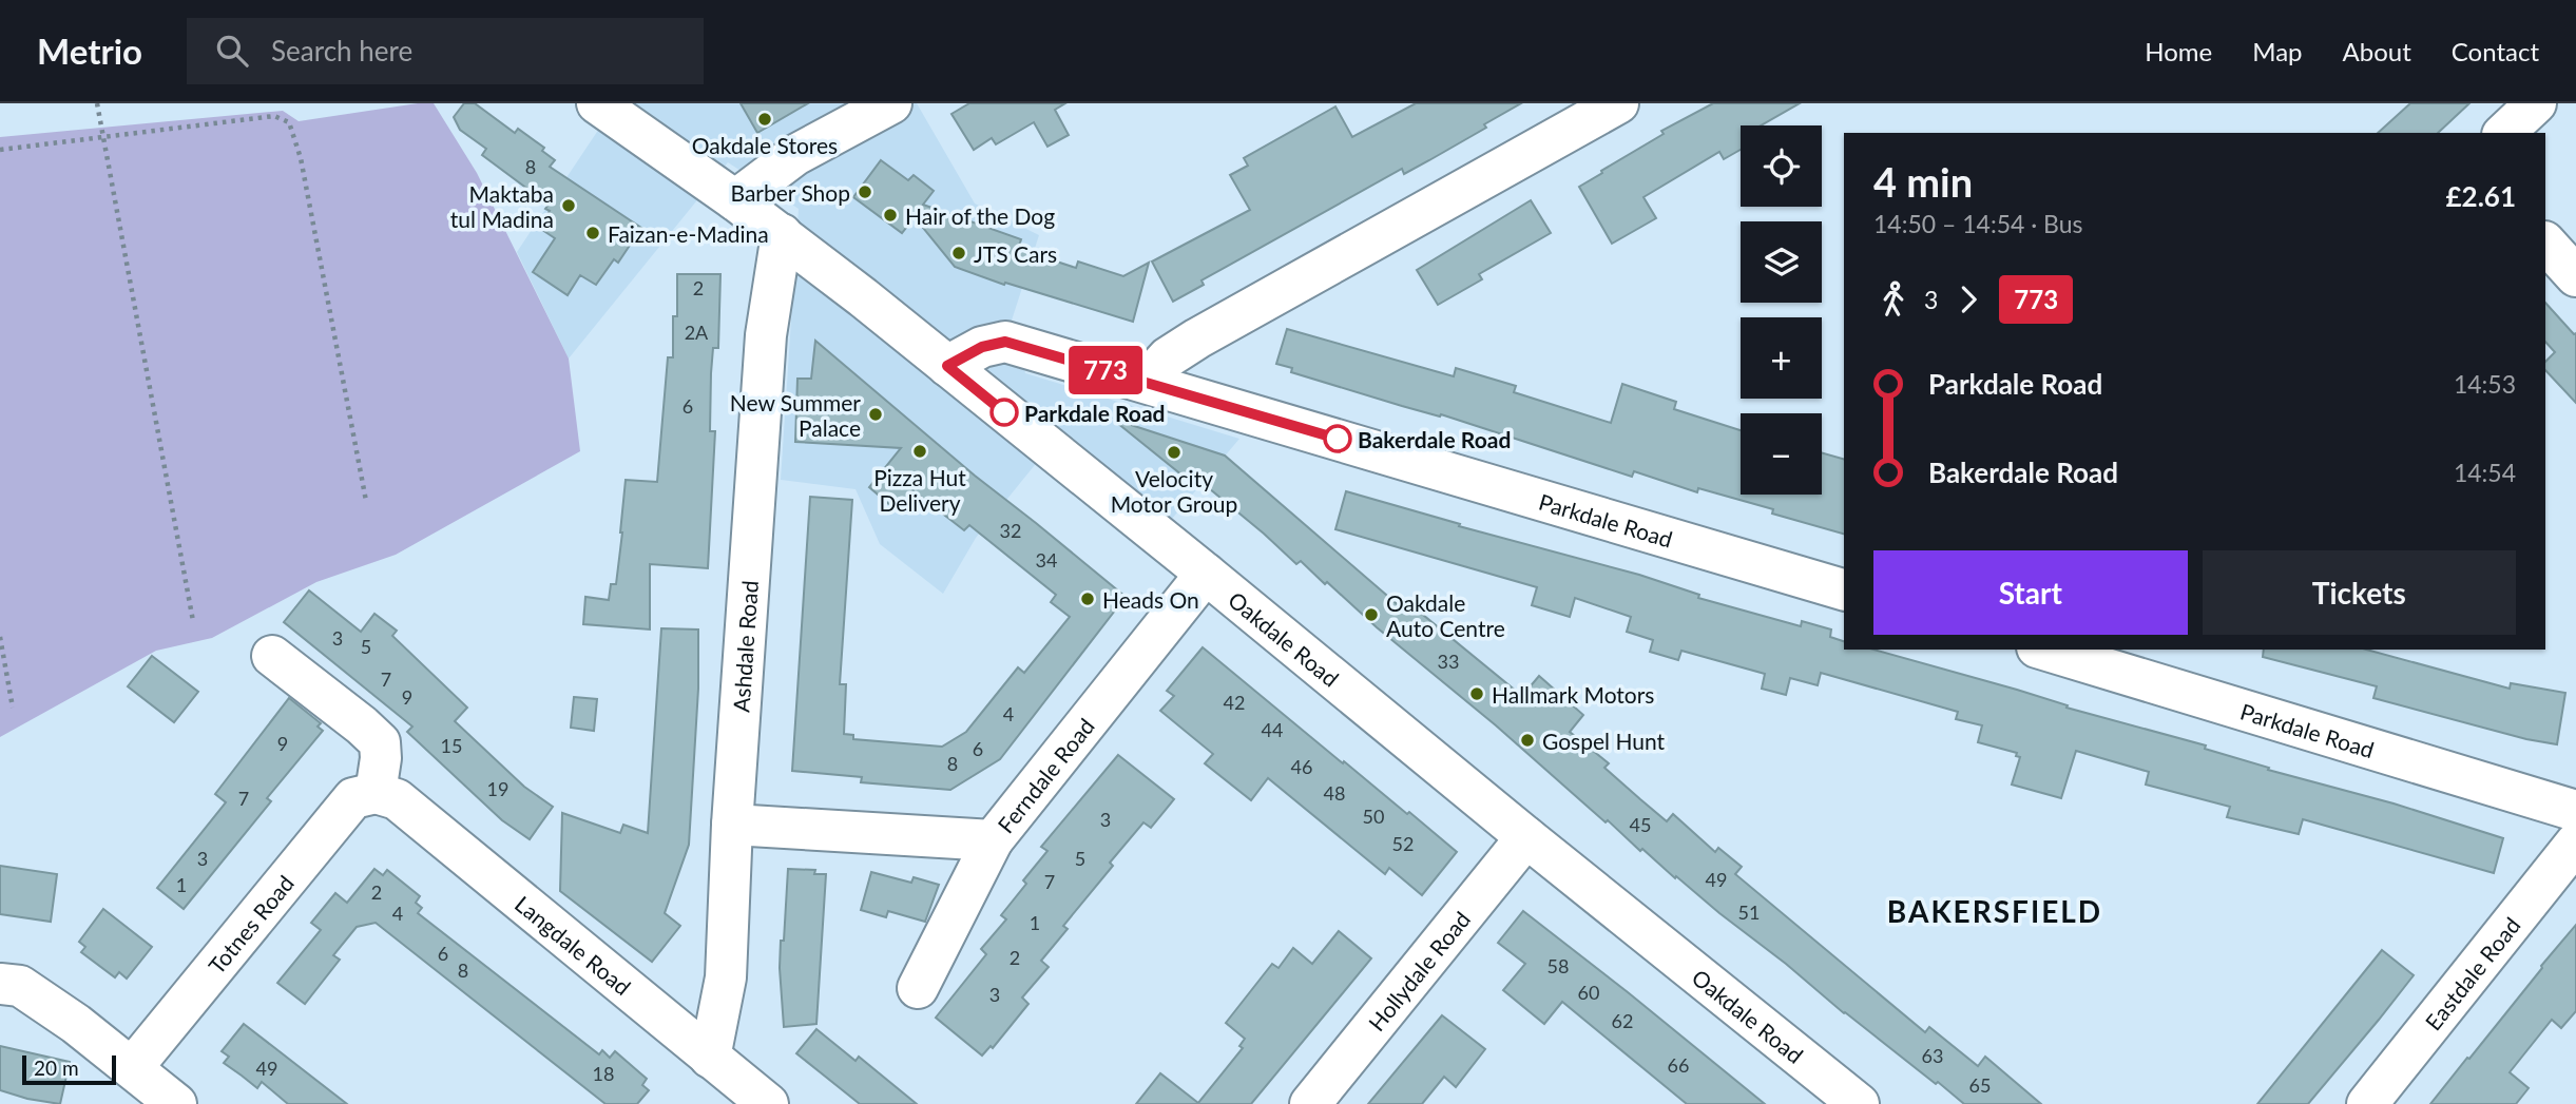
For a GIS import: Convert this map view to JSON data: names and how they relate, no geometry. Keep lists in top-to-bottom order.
{
  "streets": {
    "street": [
      "Parkdale Road",
      "Oakdale Road",
      "Ashdale Road",
      "Ferndale Road",
      "Totnes Road",
      "Langdale Road",
      "Hollydale Road",
      "Eastdale Road"
    ]
  },
  "crossings": [
    ["Parkdale Road", "Oakdale Road"],
    ["Oakdale Road", "Ashdale Road"],
    ["Oakdale Road", "Ferndale Road"],
    ["Oakdale Road", "Hollydale Road"],
    ["Ashdale Road", "Ferndale Road"],
    ["Ashdale Road", "Langdale Road"],
    ["Totnes Road", "Langdale Road"]
  ],
  "districts": ["BAKERSFIELD"],
  "places": [
    "Oakdale Stores",
    "Barber Shop",
    "Maktaba tul Madina",
    "Hair of the Dog",
    "Faizan-e-Madina",
    "JTS Cars",
    "Parkdale Road",
    "New Summer Palace",
    "Bakerdale Road",
    "Pizza Hut Delivery",
    "Velocity Motor Group",
    "Heads On",
    "Oakdale Auto Centre",
    "Hallmark Motors",
    "Gospel Hunt"
  ],
  "lines": ["bus line 773"],
  "house_numbers": [
    "8",
    "2",
    "2A",
    "6",
    "32",
    "34",
    "3",
    "5",
    "33",
    "7",
    "9",
    "42",
    "4",
    "44",
    "9",
    "15",
    "6",
    "8",
    "46",
    "19",
    "48",
    "7",
    "50",
    "3",
    "45",
    "52",
    "3",
    "5",
    "49",
    "7",
    "1",
    "2",
    "51",
    "4",
    "1",
    "6",
    "2",
    "58",
    "8",
    "60",
    "3",
    "62",
    "63",
    "66",
    "49",
    "18",
    "65"
  ],
  "scale_bar": "20 m",
  "page": {
    "header": "Metrio",
    "search": "Search here",
    "nav": [
      "Home",
      "Map",
      "About",
      "Contact"
    ],
    "on_map": "773",
    "map_buttons": ["+", "−"],
    "heading": ["4 min", "14:50 – 14:54 · Bus", "£2.61"],
    "legs": ["3", "773"],
    "list": [
      {
        "name": "Parkdale Road",
        "value": "14:53"
      },
      {
        "name": "Bakerdale Road",
        "value": "14:54"
      }
    ],
    "buttons": ["Start", "Tickets"],
    "scale": "20 m"
  }
}
